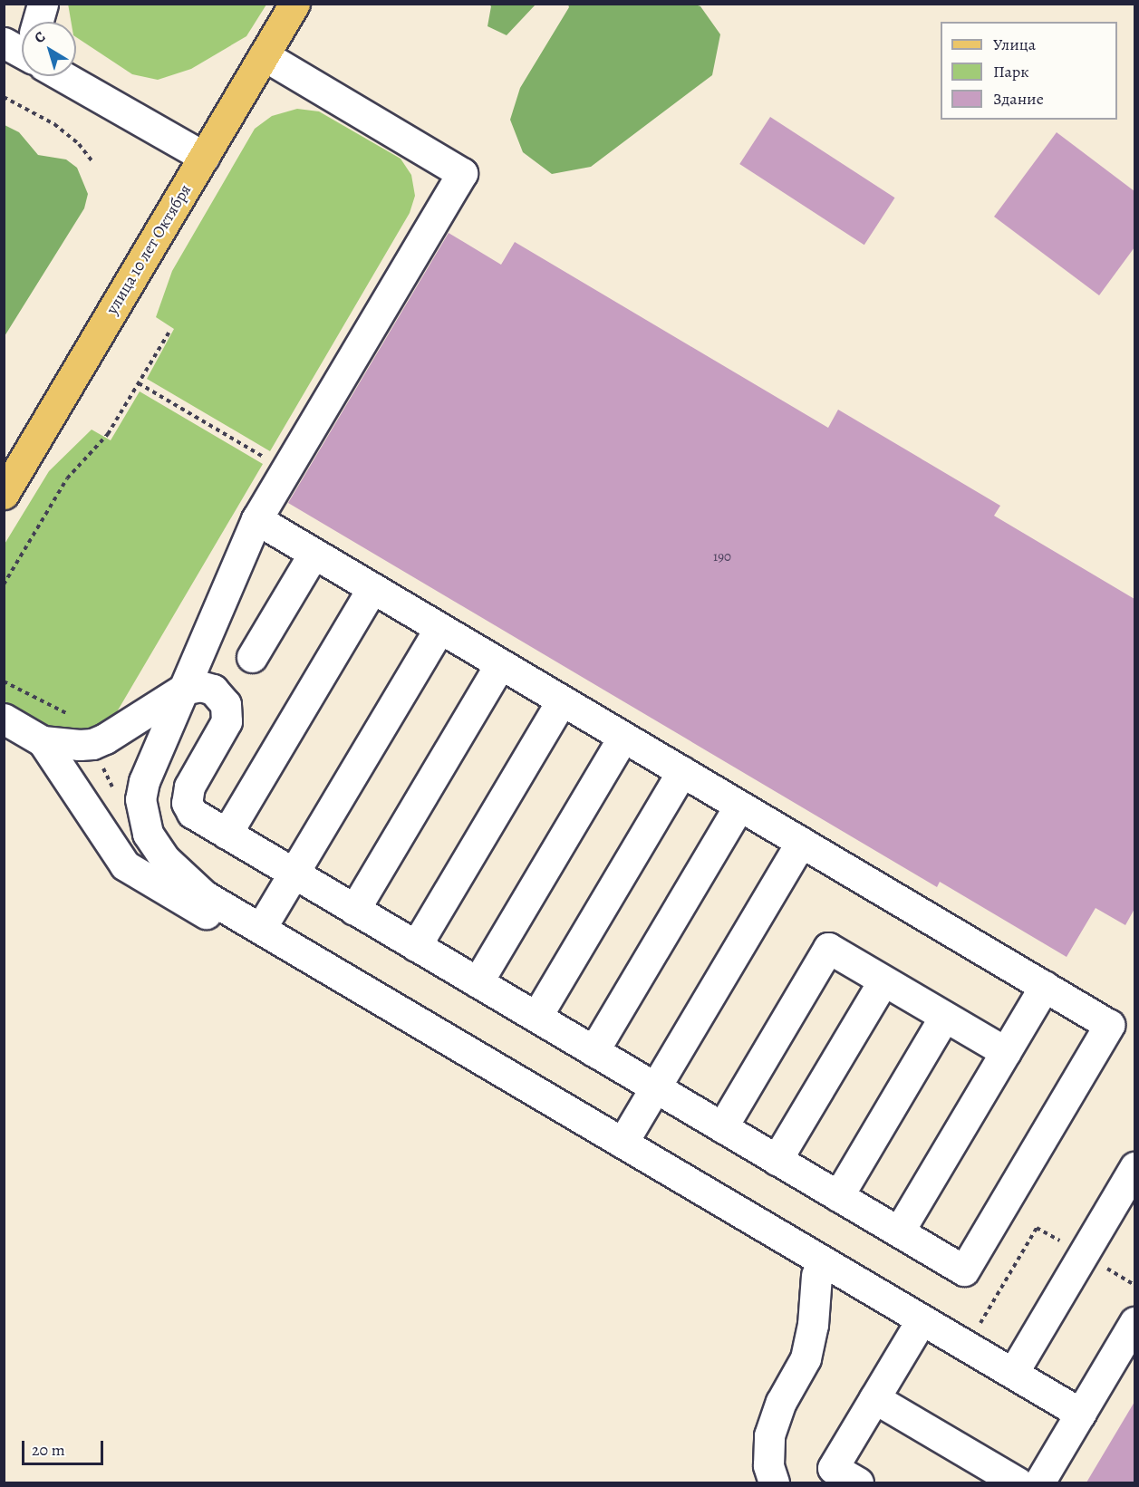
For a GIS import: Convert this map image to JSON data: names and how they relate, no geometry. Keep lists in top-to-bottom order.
{
  "streets": {
    "main road": ["улица 10 лет Октября"]
  },
  "house_numbers": ["190"],
  "legend": ["Улица", "Парк", "Здание"],
  "scale_bar": "20 m",
  "north": "top left"
}
